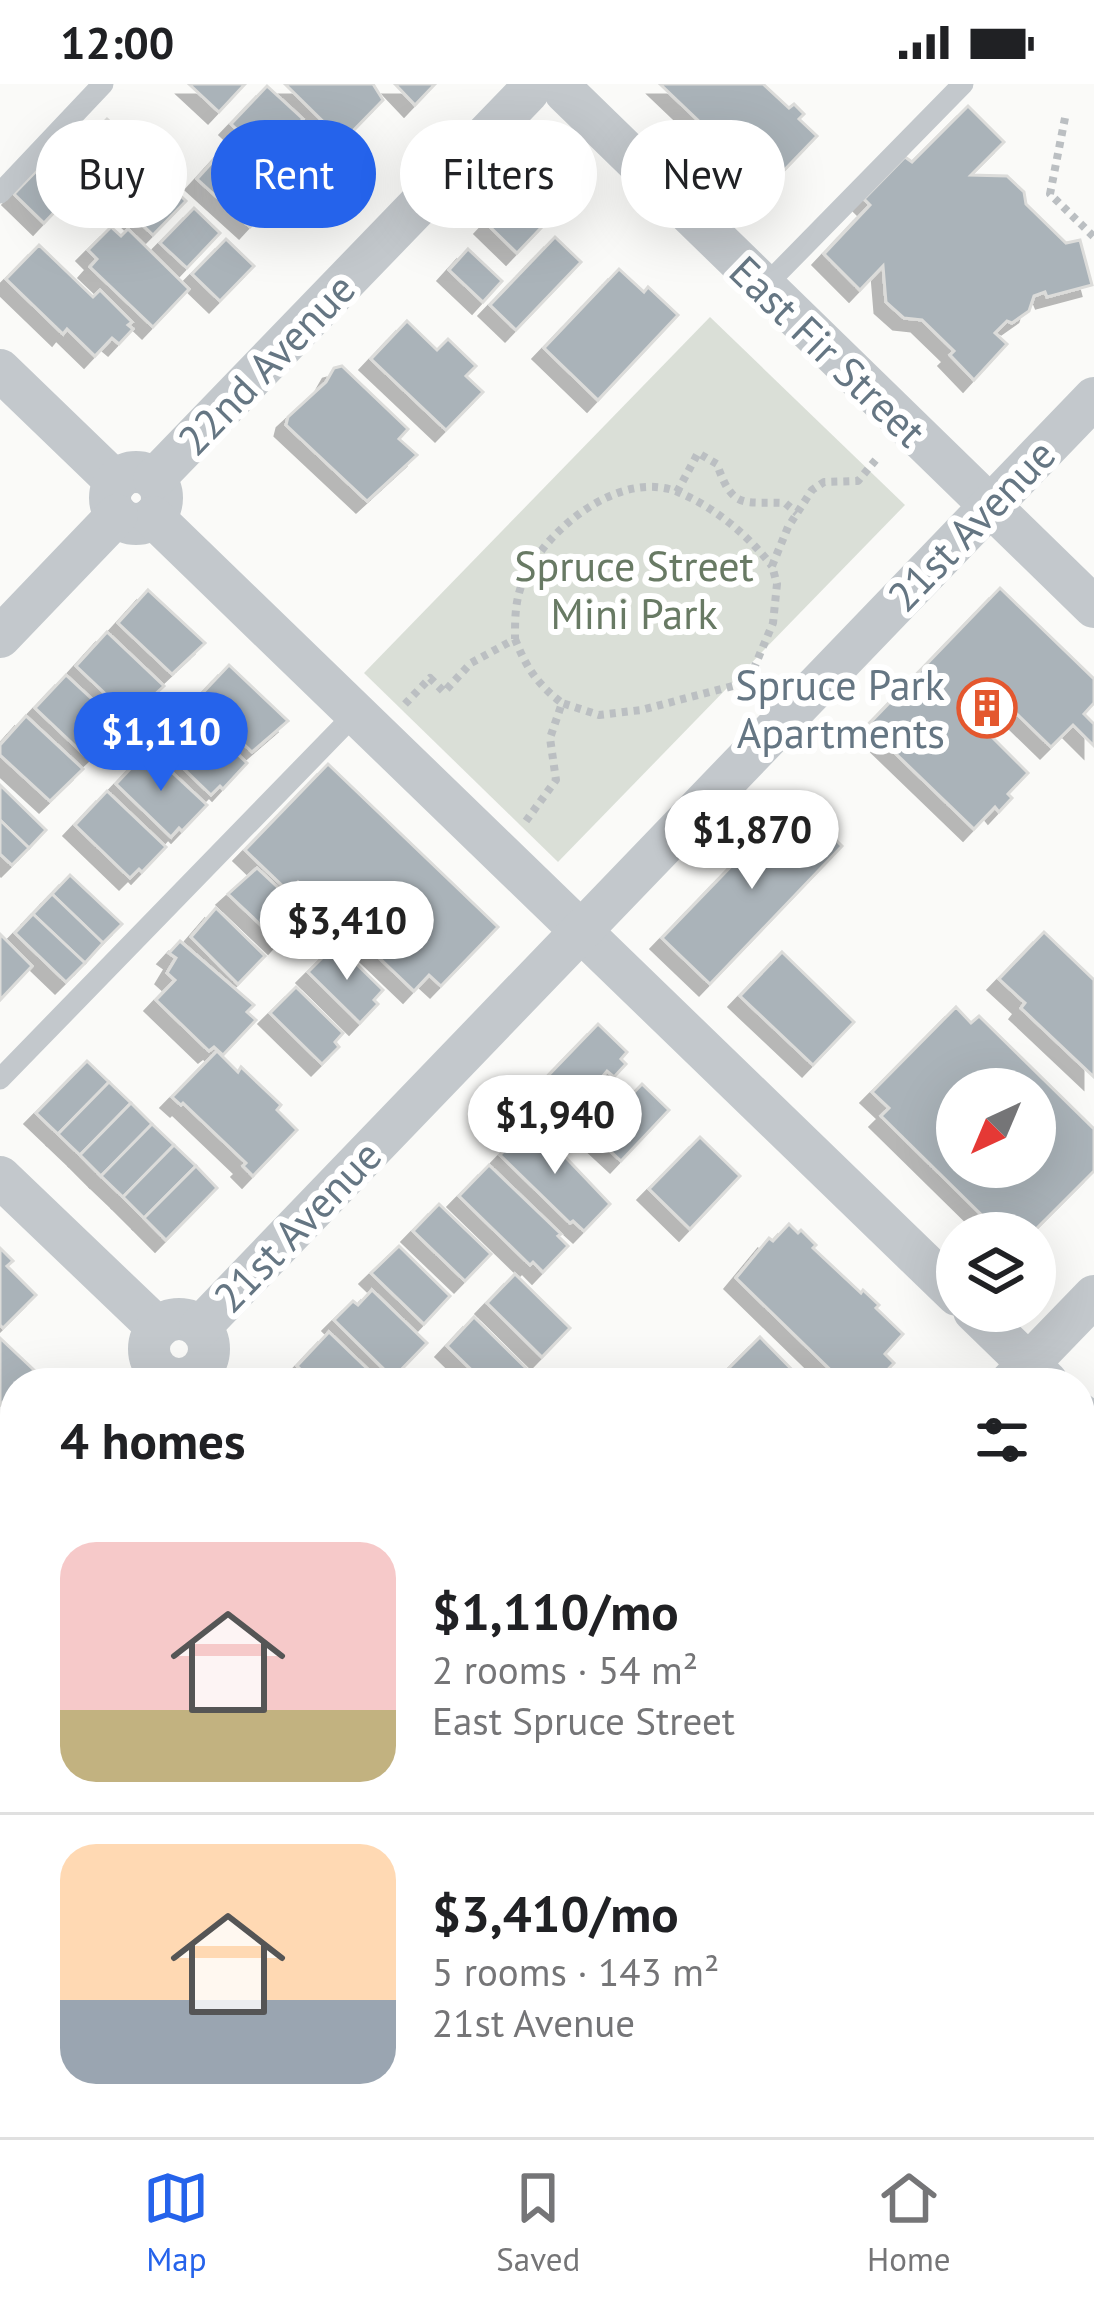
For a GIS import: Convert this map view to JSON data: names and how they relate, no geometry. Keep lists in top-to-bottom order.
{
  "streets": {
    "street": ["East Fir Street", "22nd Avenue", "21st Avenue"]
  },
  "crossings": [
    ["East Fir Street", "22nd Avenue"],
    ["East Fir Street", "21st Avenue"]
  ],
  "parks": ["Spruce Street Mini Park"],
  "places": {
    "building": ["Spruce Park Apartments"]
  },
  "north": "bottom left",
  "page": {
    "status": "12:00",
    "chip": [
      "Buy",
      "Rent",
      "Filters",
      "New"
    ],
    "price": [
      "$1,110",
      "$1,870",
      "$3,410",
      "$1,940"
    ],
    "heading": "4 homes",
    "list": [
      {
        "name": "$1,110/mo",
        "note": "2 rooms · 54 m² · East Spruce Street"
      },
      {
        "name": "$3,410/mo",
        "note": "5 rooms · 143 m² · 21st Avenue"
      }
    ],
    "tabs": ["Map", "Saved", "Home"]
  }
}
